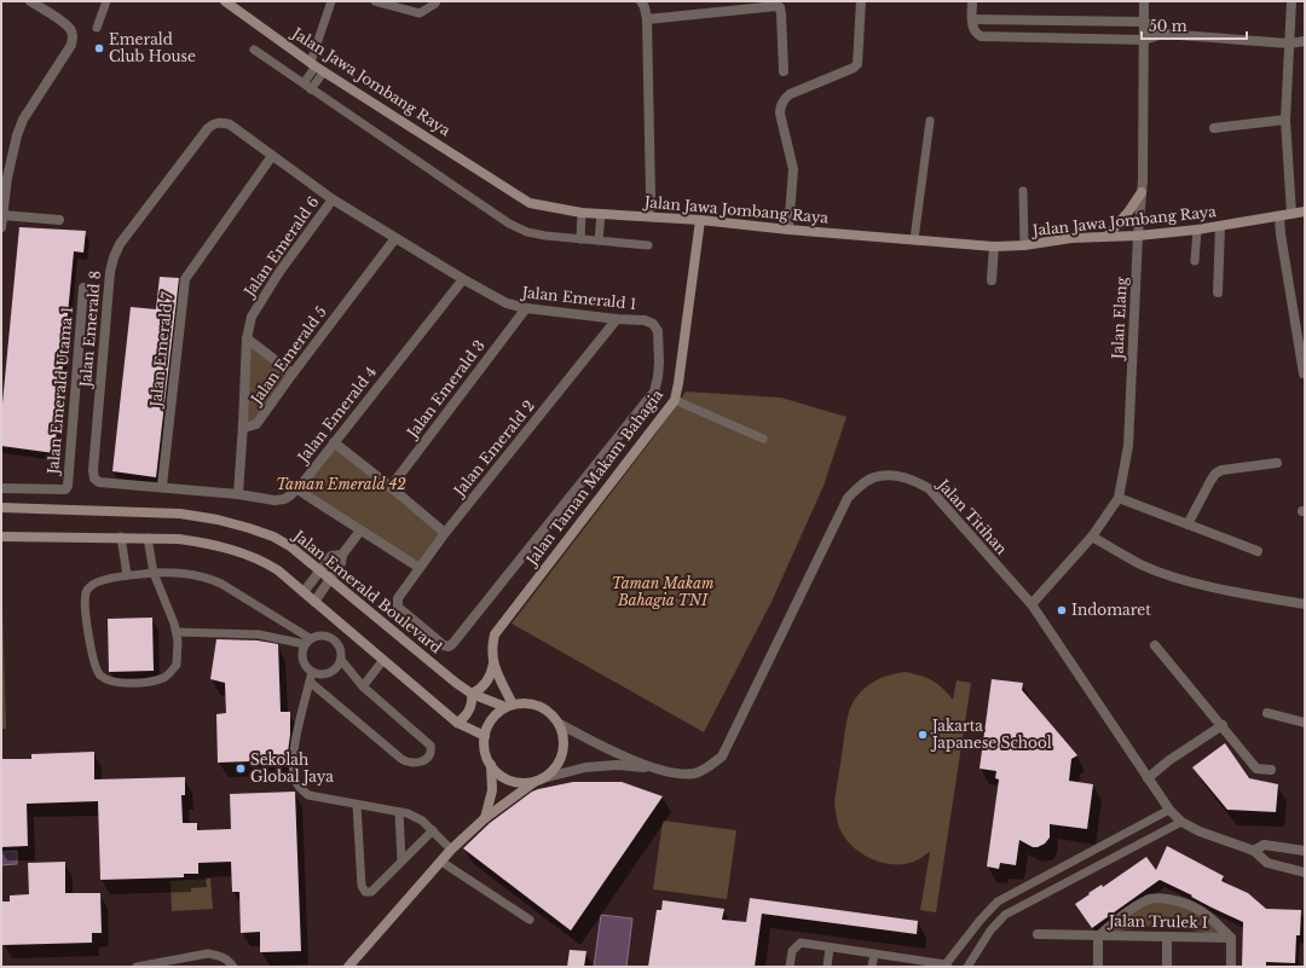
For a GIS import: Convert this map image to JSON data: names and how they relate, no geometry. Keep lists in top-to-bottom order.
{
  "streets": {
    "main road": ["Jalan Jawa Jombang Raya", "Jalan Taman Makam Bahagia", "Jalan Emerald Boulevard"],
    "street": [
      "Jalan Emerald 6",
      "Jalan Emerald 1",
      "Jalan Elang",
      "Jalan Emerald 8",
      "Jalan Emerald 7",
      "Jalan Emerald 5",
      "Jalan Emerald 3",
      "Jalan Emerald Utama 1",
      "Jalan Emerald 4",
      "Jalan Emerald 2",
      "Jalan Titihan",
      "Jalan Trulek I"
    ]
  },
  "crossings": [
    ["Jalan Jawa Jombang Raya", "Jalan Elang"],
    ["Jalan Jawa Jombang Raya", "Jalan Taman Makam Bahagia"],
    ["Jalan Emerald 6", "Jalan Emerald 1"],
    ["Jalan Emerald 6", "Jalan Emerald 5"],
    ["Jalan Emerald 1", "Jalan Emerald 8"],
    ["Jalan Emerald 1", "Jalan Emerald 7"],
    ["Jalan Emerald 1", "Jalan Emerald 5"],
    ["Jalan Emerald 1", "Jalan Emerald 3"],
    ["Jalan Emerald 1", "Jalan Emerald 4"],
    ["Jalan Emerald 1", "Jalan Emerald 2"],
    ["Jalan Elang", "Jalan Titihan"],
    ["Jalan Emerald 8", "Jalan Emerald 4"],
    ["Jalan Emerald 7", "Jalan Emerald 4"],
    ["Jalan Taman Makam Bahagia", "Jalan Titihan"],
    ["Jalan Taman Makam Bahagia", "Jalan Emerald Boulevard"],
    ["Jalan Titihan", "Jalan Emerald Boulevard"]
  ],
  "parks": ["Taman Emerald 42", "Taman Makam Bahagia TNI"],
  "places": [
    "Emerald Club House",
    "Indomaret",
    "Jakarta Japanese School",
    "Sekolah Global Jaya"
  ],
  "scale_bar": "50 m"
}
